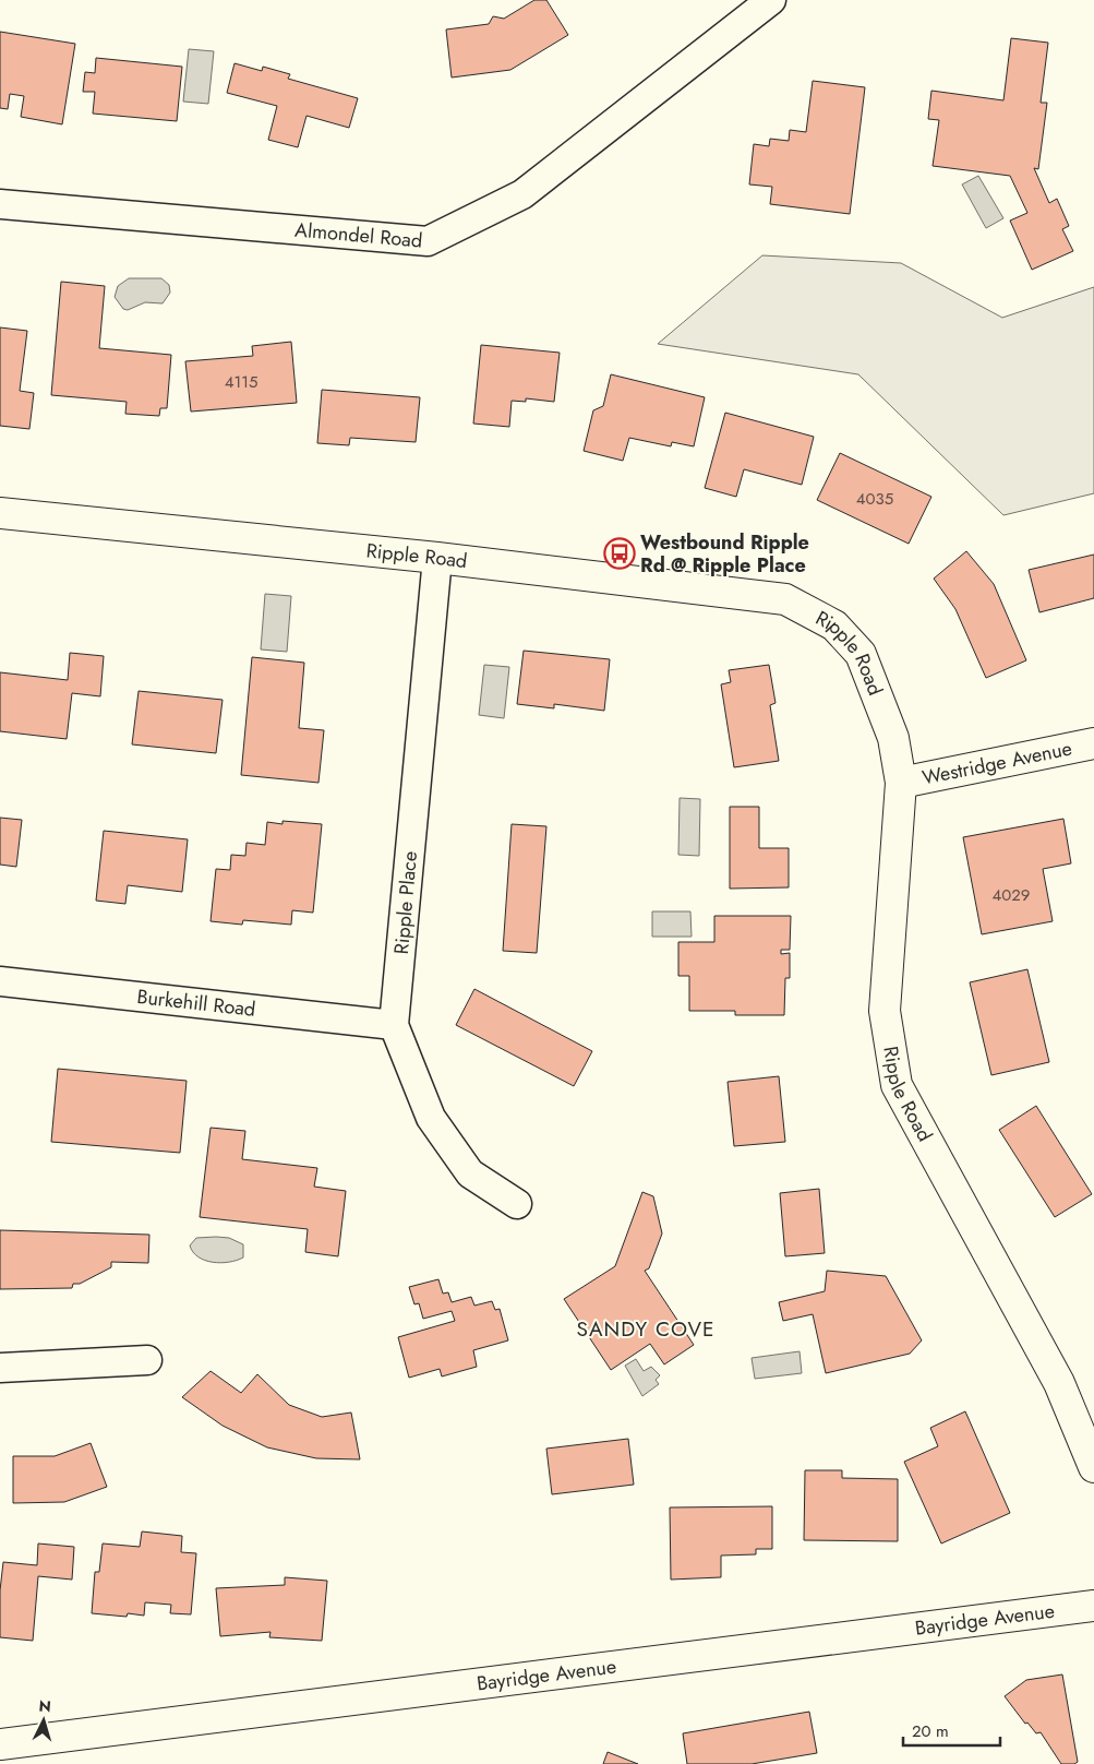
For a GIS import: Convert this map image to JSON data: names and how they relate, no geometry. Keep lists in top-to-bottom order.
{
  "streets": {
    "street": [
      "Almondel Road",
      "Ripple Road",
      "Westridge Avenue",
      "Ripple Place",
      "Burkehill Road",
      "Bayridge Avenue"
    ]
  },
  "crossings": [
    ["Ripple Road", "Westridge Avenue"],
    ["Ripple Road", "Ripple Place"],
    ["Ripple Place", "Burkehill Road"]
  ],
  "districts": ["SANDY COVE"],
  "places": {
    "bus stop": ["Westbound Ripple Rd @ Ripple Place"]
  },
  "house_numbers": ["4115", "4035", "4029"],
  "scale_bar": "20 m",
  "north": "top"
}
